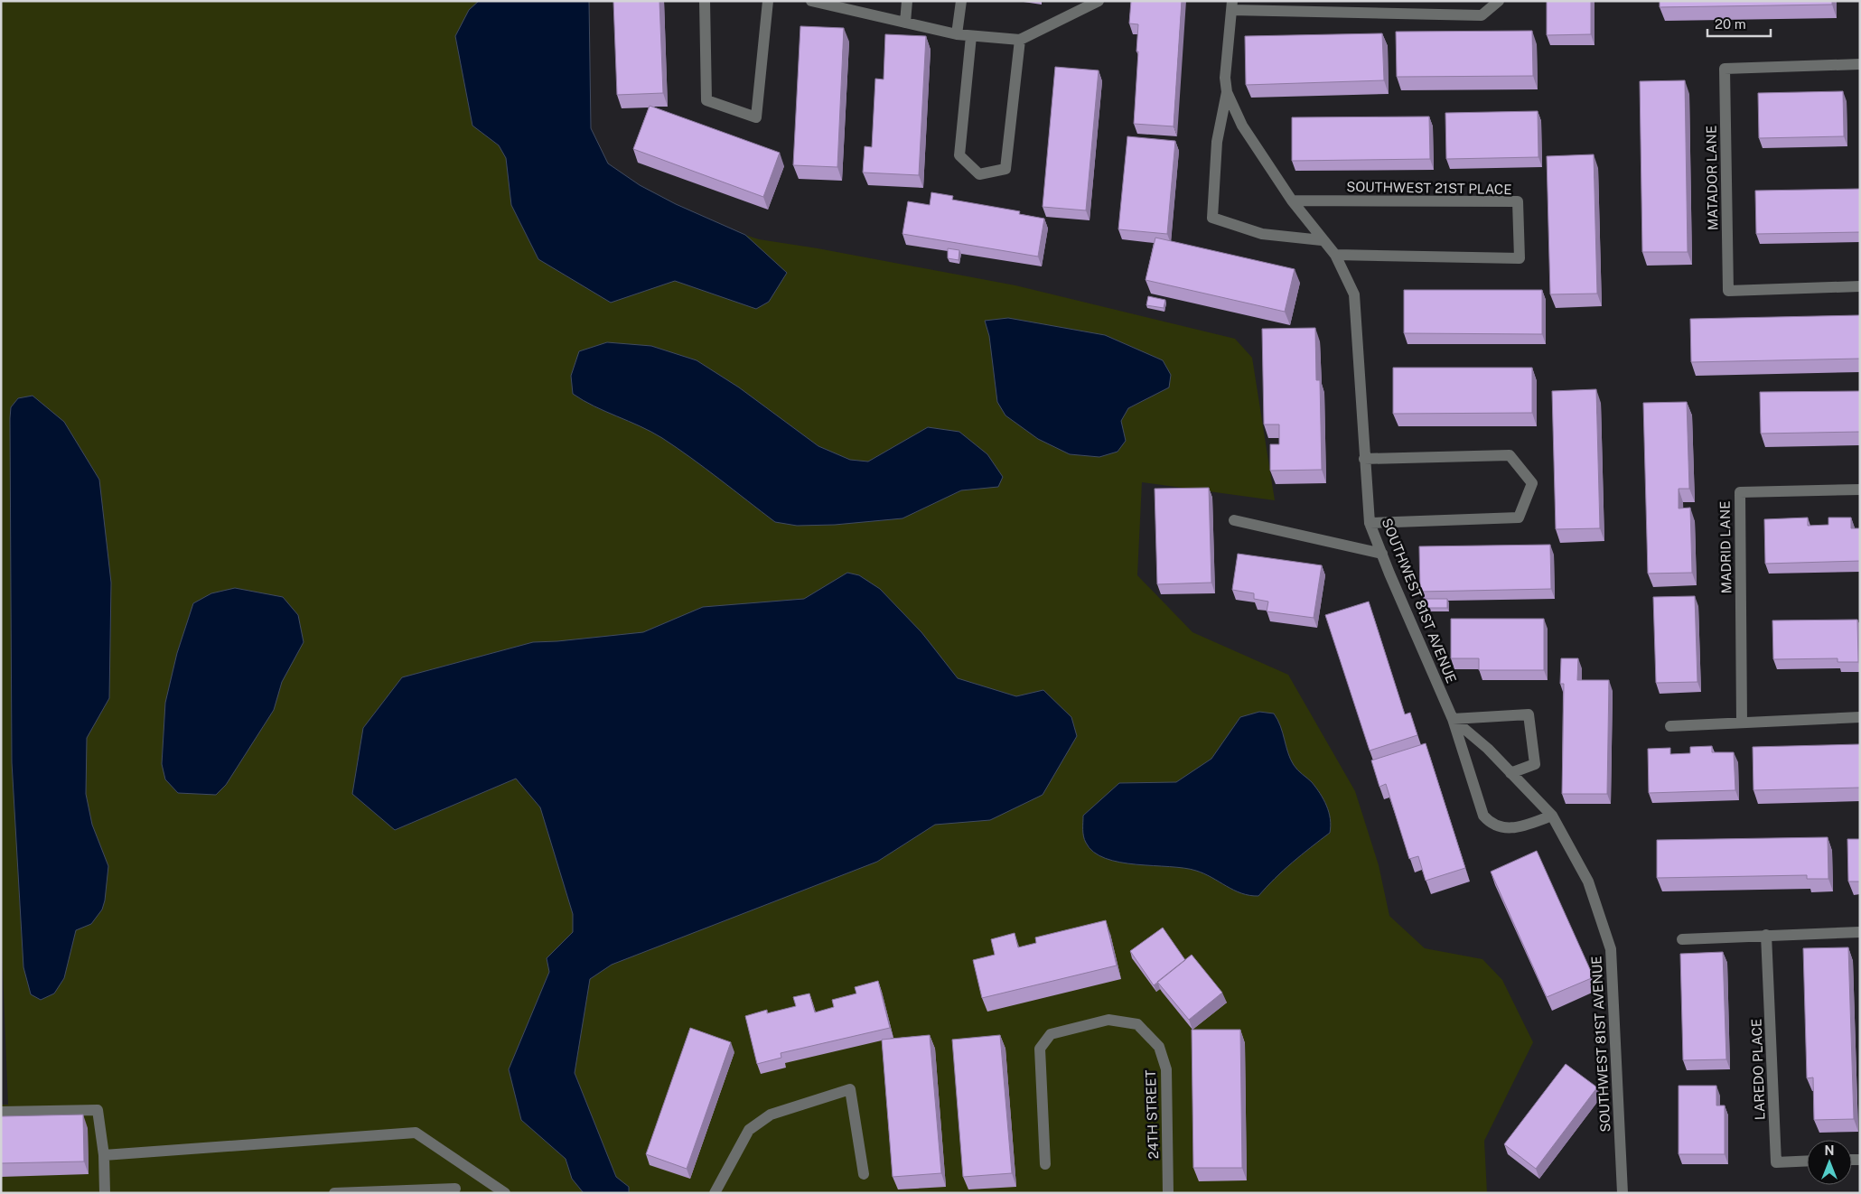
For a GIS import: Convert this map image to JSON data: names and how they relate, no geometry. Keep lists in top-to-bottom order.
{
  "streets": {
    "street": [
      "MATADOR LANE",
      "SOUTHWEST 21ST PLACE",
      "MADRID LANE",
      "SOUTHWEST 81ST AVENUE",
      "LAREDO PLACE",
      "24TH STREET"
    ]
  },
  "crossings": [
    ["SOUTHWEST 21ST PLACE", "SOUTHWEST 81ST AVENUE"]
  ],
  "scale_bar": "20 m",
  "north": "top"
}
